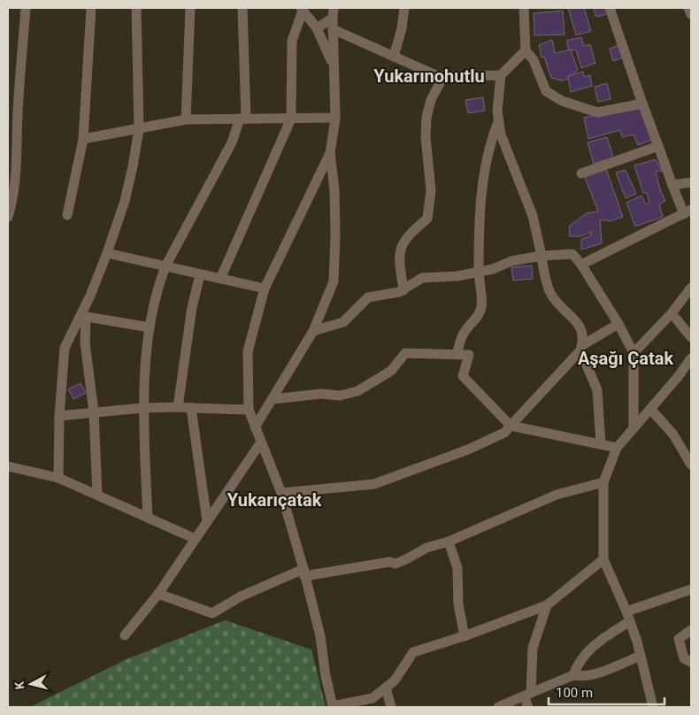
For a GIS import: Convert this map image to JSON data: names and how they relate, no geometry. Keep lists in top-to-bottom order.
{
  "districts": ["Yukarınohutlu", "Aşağı Çatak", "Yukarıçatak"],
  "scale_bar": "100 m",
  "north": "left"
}
